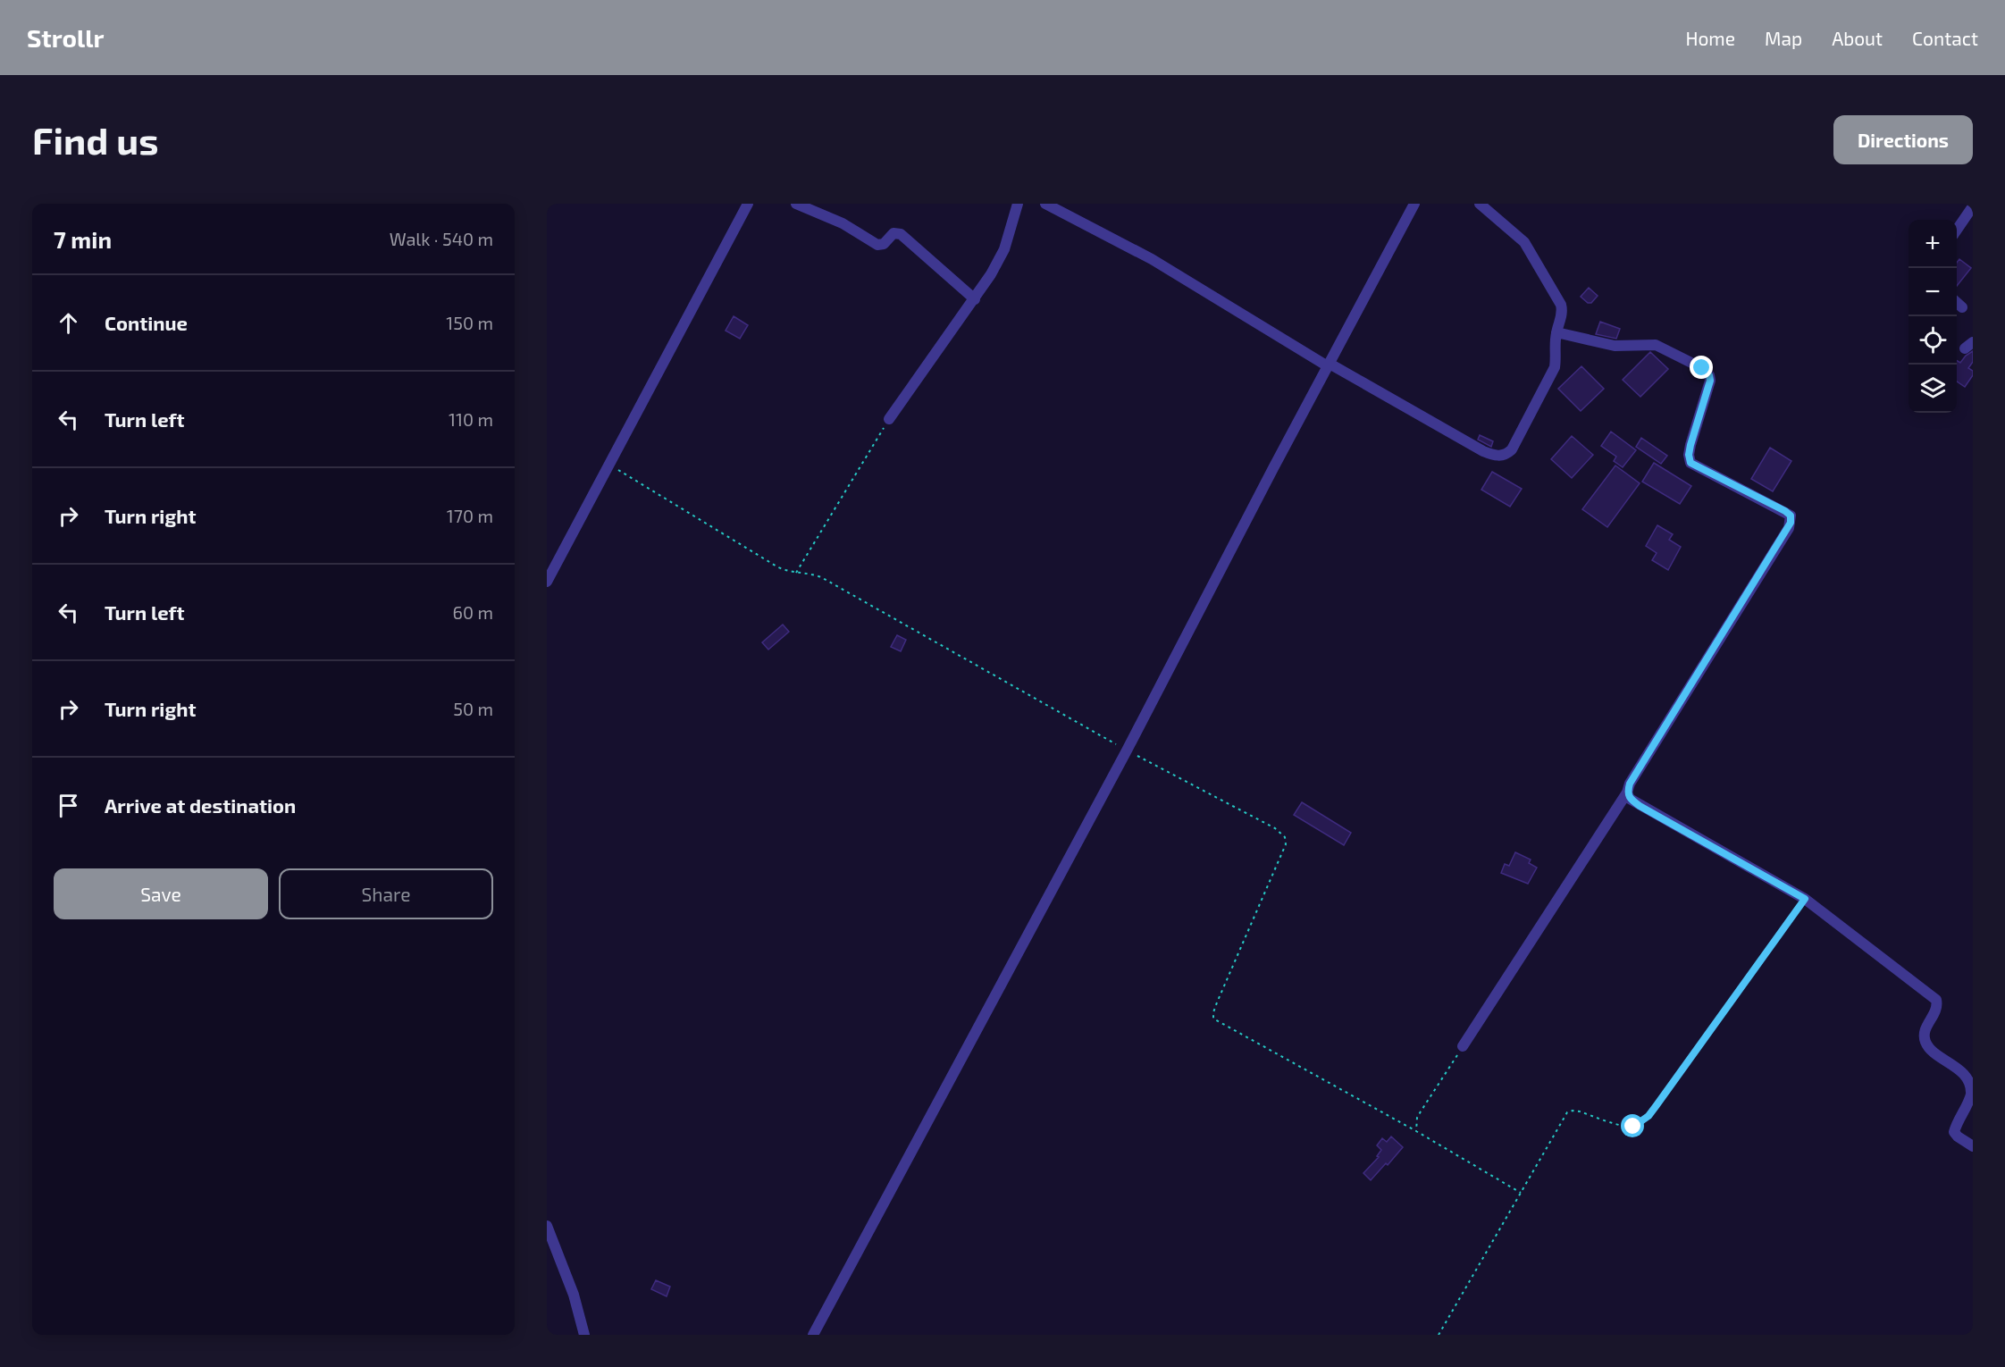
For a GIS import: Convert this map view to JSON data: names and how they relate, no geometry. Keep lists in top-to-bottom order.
{
  "page": {
    "header": "Strollr",
    "nav": [
      "Home",
      "Map",
      "About",
      "Contact"
    ],
    "buttons": [
      "Directions",
      ["Save", "Share"]
    ],
    "title": "Find us",
    "heading": ["7 min", "Walk · 540 m"],
    "map_buttons": ["+", "−"],
    "list": [
      ["Continue", "150 m"],
      ["Turn left", "110 m"],
      ["Turn right", "170 m"],
      ["Turn left", "60 m"],
      ["Turn right", "50 m"],
      "Arrive at destination"
    ]
  }
}
